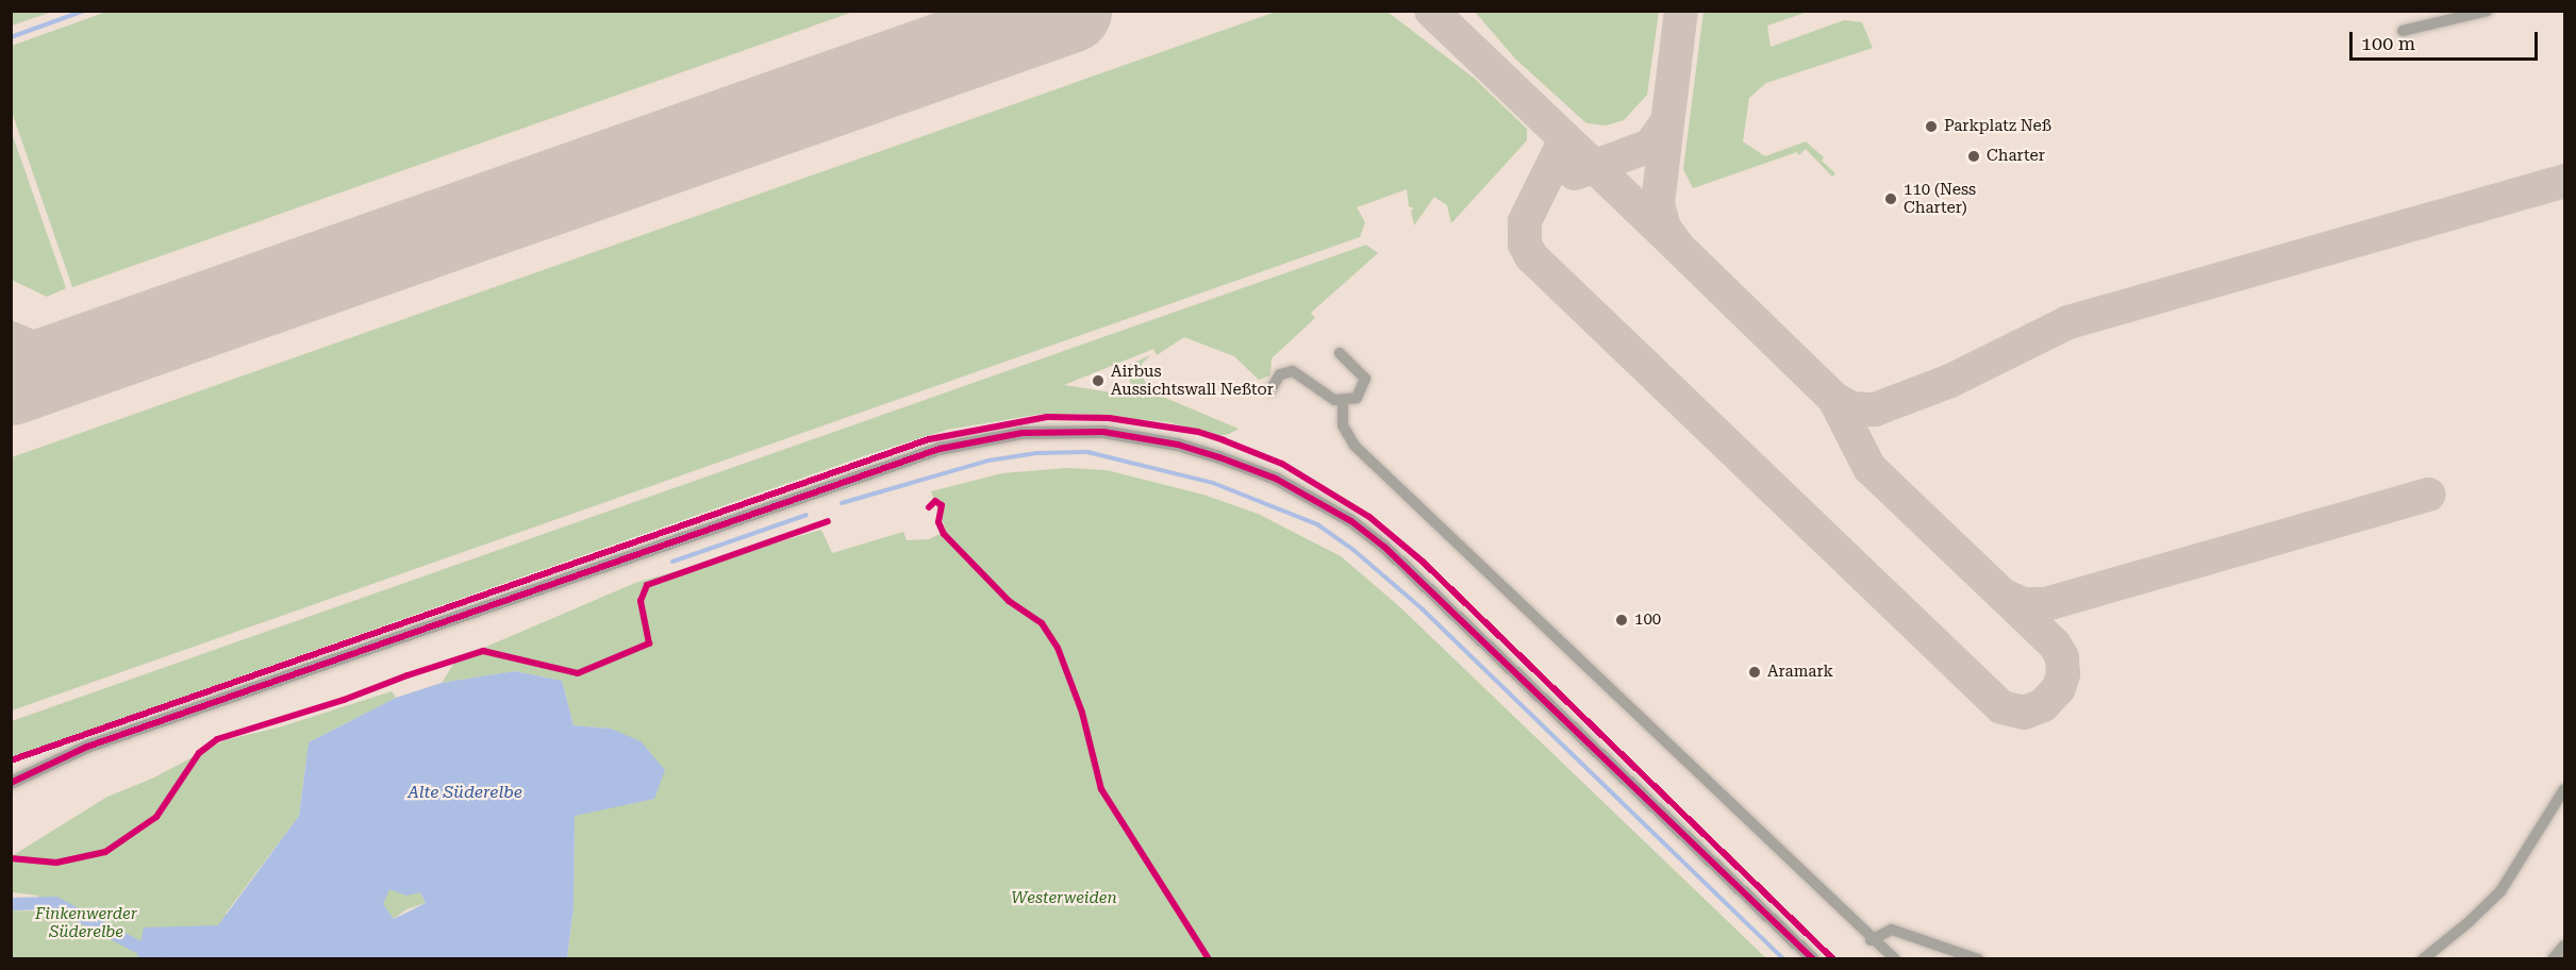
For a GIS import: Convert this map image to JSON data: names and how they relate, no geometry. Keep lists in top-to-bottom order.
{
  "water": ["Alte Süderelbe"],
  "parks": ["Westerweiden", "Finkenwerder Süderelbe"],
  "places": [
    "Parkplatz Neß",
    "Charter",
    "110 (Ness Charter)",
    "Airbus Aussichtswall Neßtor",
    "100",
    "Aramark"
  ],
  "scale_bar": "100 m"
}
